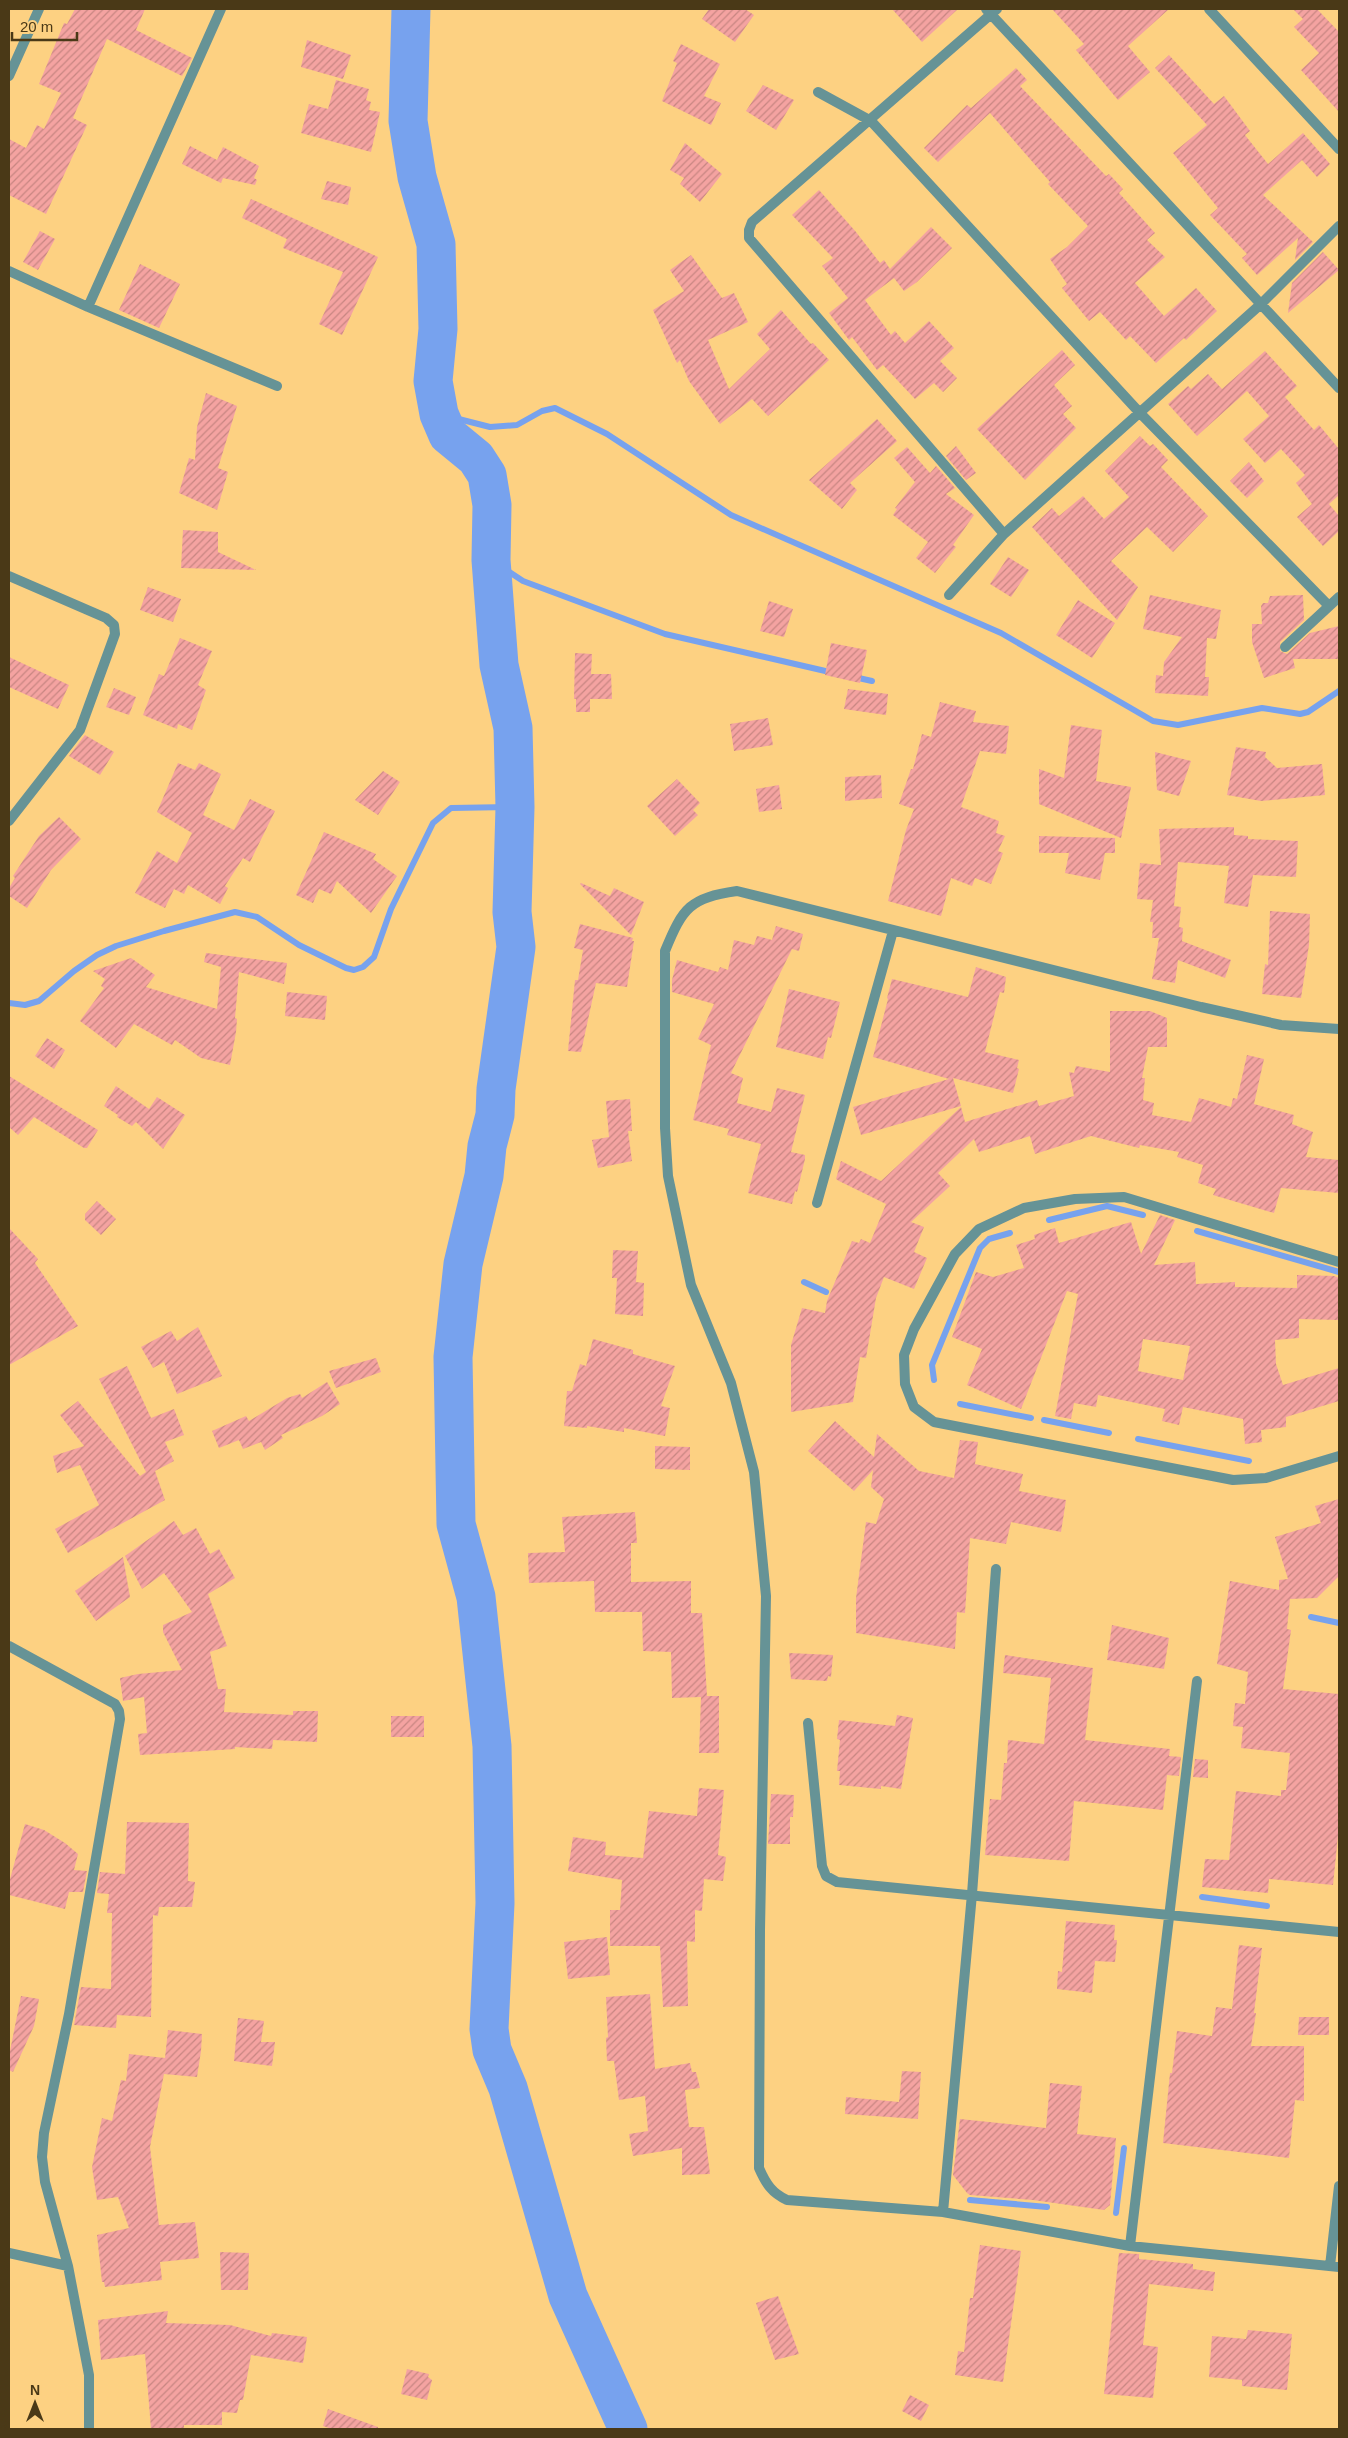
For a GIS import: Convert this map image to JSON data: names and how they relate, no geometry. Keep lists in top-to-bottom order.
{
  "scale_bar": "20 m",
  "north": "top"
}
